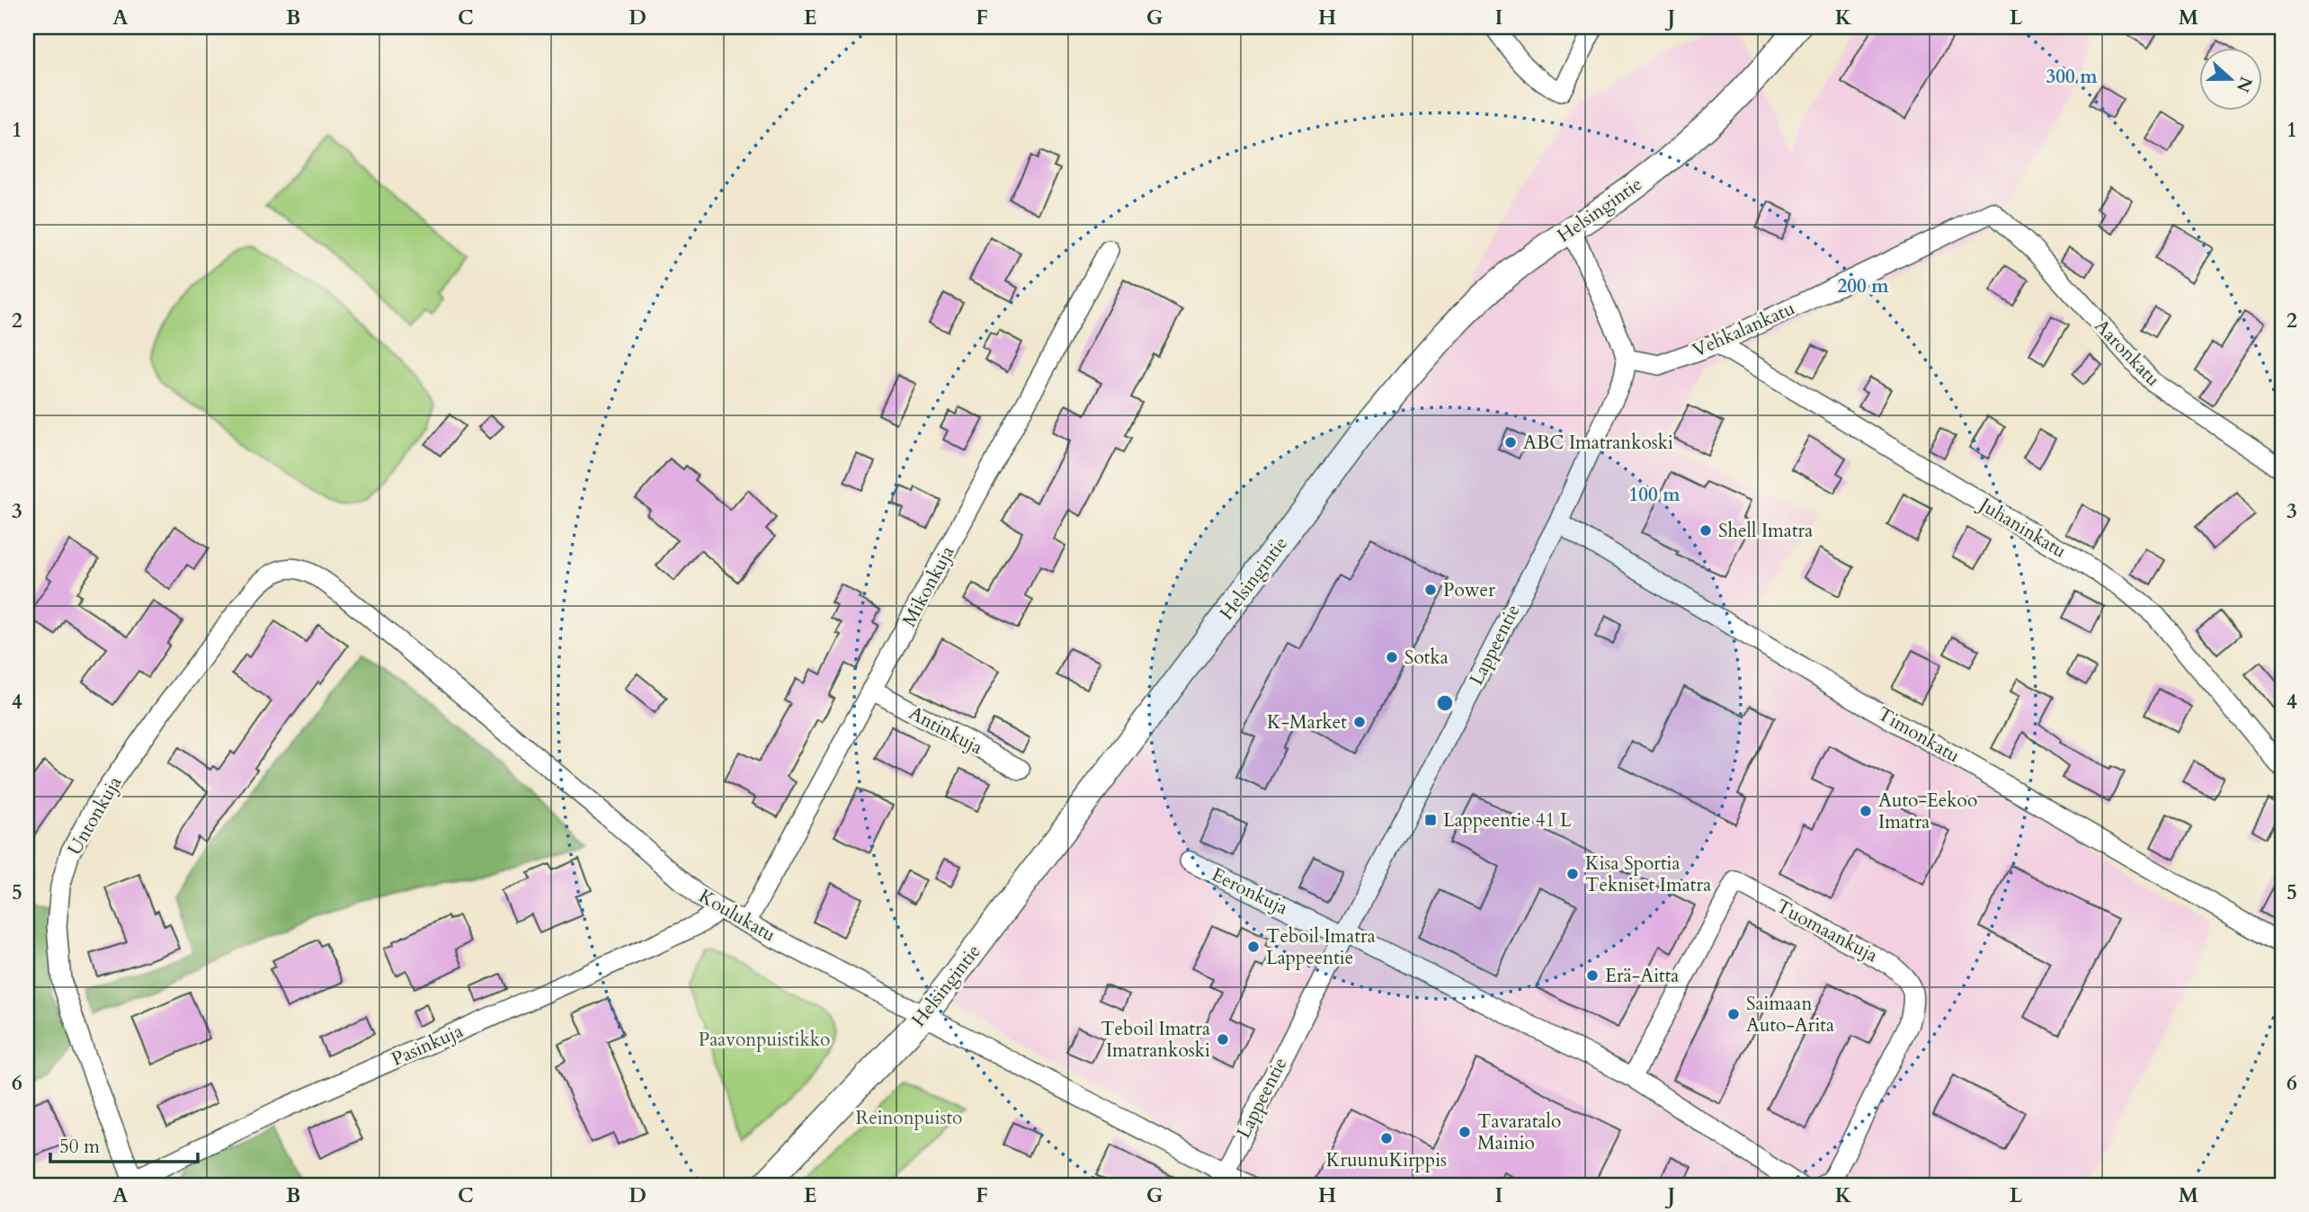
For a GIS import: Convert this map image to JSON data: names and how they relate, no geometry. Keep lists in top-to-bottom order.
{
  "streets": {
    "main road": ["Helsingintie"],
    "street": [
      "Vehkalankatu",
      "Aaronkatu",
      "Juhaninkatu",
      "Mikonkuja",
      "Lappeentie",
      "Antinkuja",
      "Timonkatu",
      "Untonkuja",
      "Eeronkuja",
      "Koulukatu",
      "Tuomaankuja",
      "Pasinkuja"
    ]
  },
  "crossings": [
    ["Helsingintie", "Koulukatu"],
    ["Vehkalankatu", "Aaronkatu"],
    ["Vehkalankatu", "Juhaninkatu"],
    ["Vehkalankatu", "Lappeentie"],
    ["Mikonkuja", "Antinkuja"],
    ["Mikonkuja", "Koulukatu"],
    ["Lappeentie", "Timonkatu"],
    ["Lappeentie", "Eeronkuja"],
    ["Lappeentie", "Koulukatu"],
    ["Untonkuja", "Koulukatu"],
    ["Untonkuja", "Pasinkuja"],
    ["Koulukatu", "Pasinkuja"]
  ],
  "parks": ["Paavonpuistikko", "Reinonpuisto"],
  "places": {
    "other": [
      "ABC Imatrankoski",
      "Shell Imatra",
      "Power",
      "Sotka",
      "K-Market",
      "Auto-Eekoo Imatra",
      "Kisa Sportia Tekniset Imatra",
      "Teboil Imatra Lappeentie",
      "Erä-Aitta",
      "Saimaan Auto-Arita",
      "Teboil Imatra Imatrankoski",
      "Tavaratalo Mainio",
      "KruunuKirppis"
    ],
    "transit": ["Lappeentie 41 L"]
  },
  "scale_bar": "50 m",
  "north": "right",
  "grid": {
    "columns": [
      "A",
      "B",
      "C",
      "D",
      "E",
      "F",
      "G",
      "H",
      "I",
      "J",
      "K",
      "L",
      "M"
    ],
    "rows": [
      "1",
      "2",
      "3",
      "4",
      "5",
      "6"
    ]
  },
  "rings": ["300 m", "200 m", "100 m"]
}
